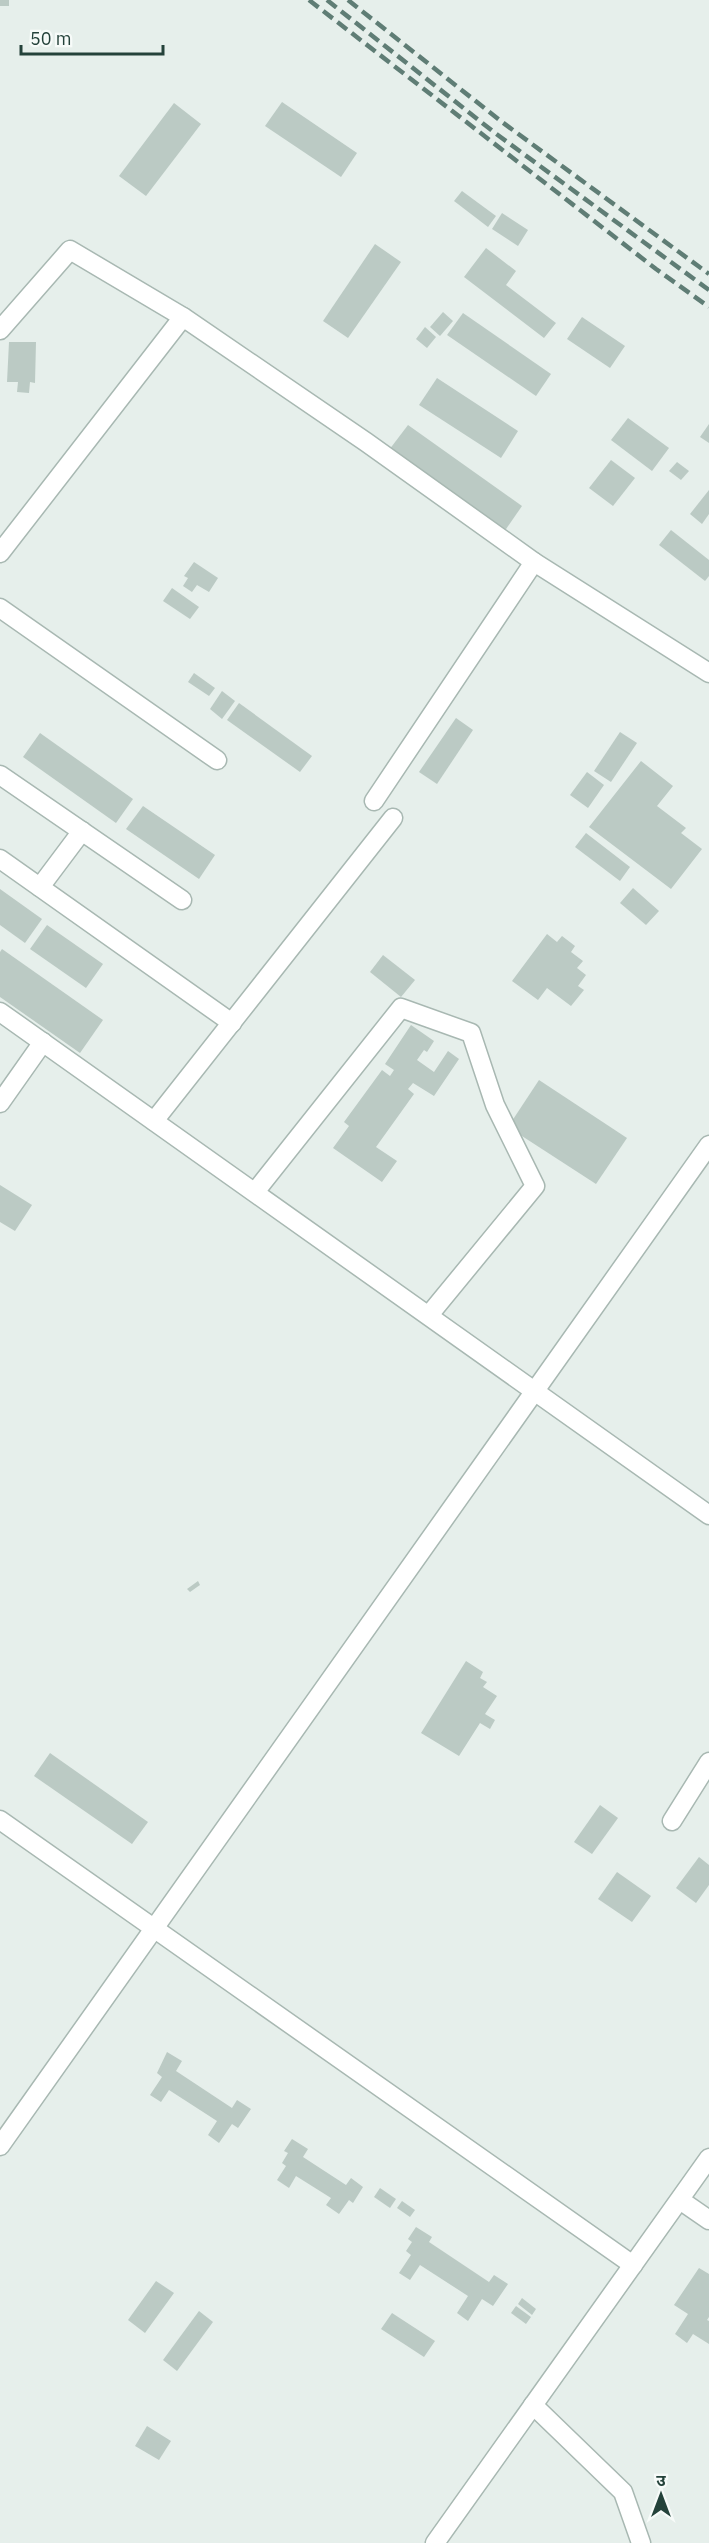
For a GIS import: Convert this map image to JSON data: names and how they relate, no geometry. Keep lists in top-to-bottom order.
{
  "scale_bar": "50 m",
  "north": "top"
}
